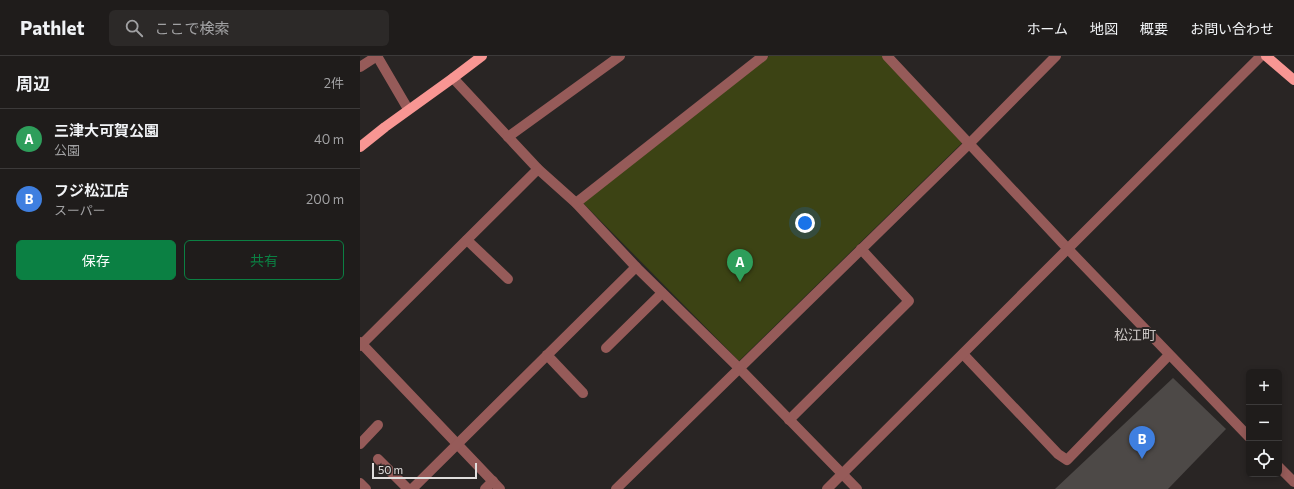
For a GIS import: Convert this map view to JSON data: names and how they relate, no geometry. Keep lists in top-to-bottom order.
{
  "districts": ["松江町"],
  "scale_bar": "50 m",
  "page": {
    "header": "Pathlet",
    "search": "ここで検索",
    "nav": [
      "ホーム",
      "地図",
      "概要",
      "お問い合わせ"
    ],
    "heading": ["周辺", "2件"],
    "list": [
      {
        "mark": "A",
        "name": "三津大可賀公園",
        "note": "公園",
        "value": "40 m"
      },
      {
        "mark": "B",
        "name": "フジ松江店",
        "note": "スーパー",
        "value": "200 m"
      }
    ],
    "buttons": ["保存", "共有"],
    "pins": ["A", "B"],
    "map_buttons": ["+", "−"],
    "scale": "50 m"
  }
}
